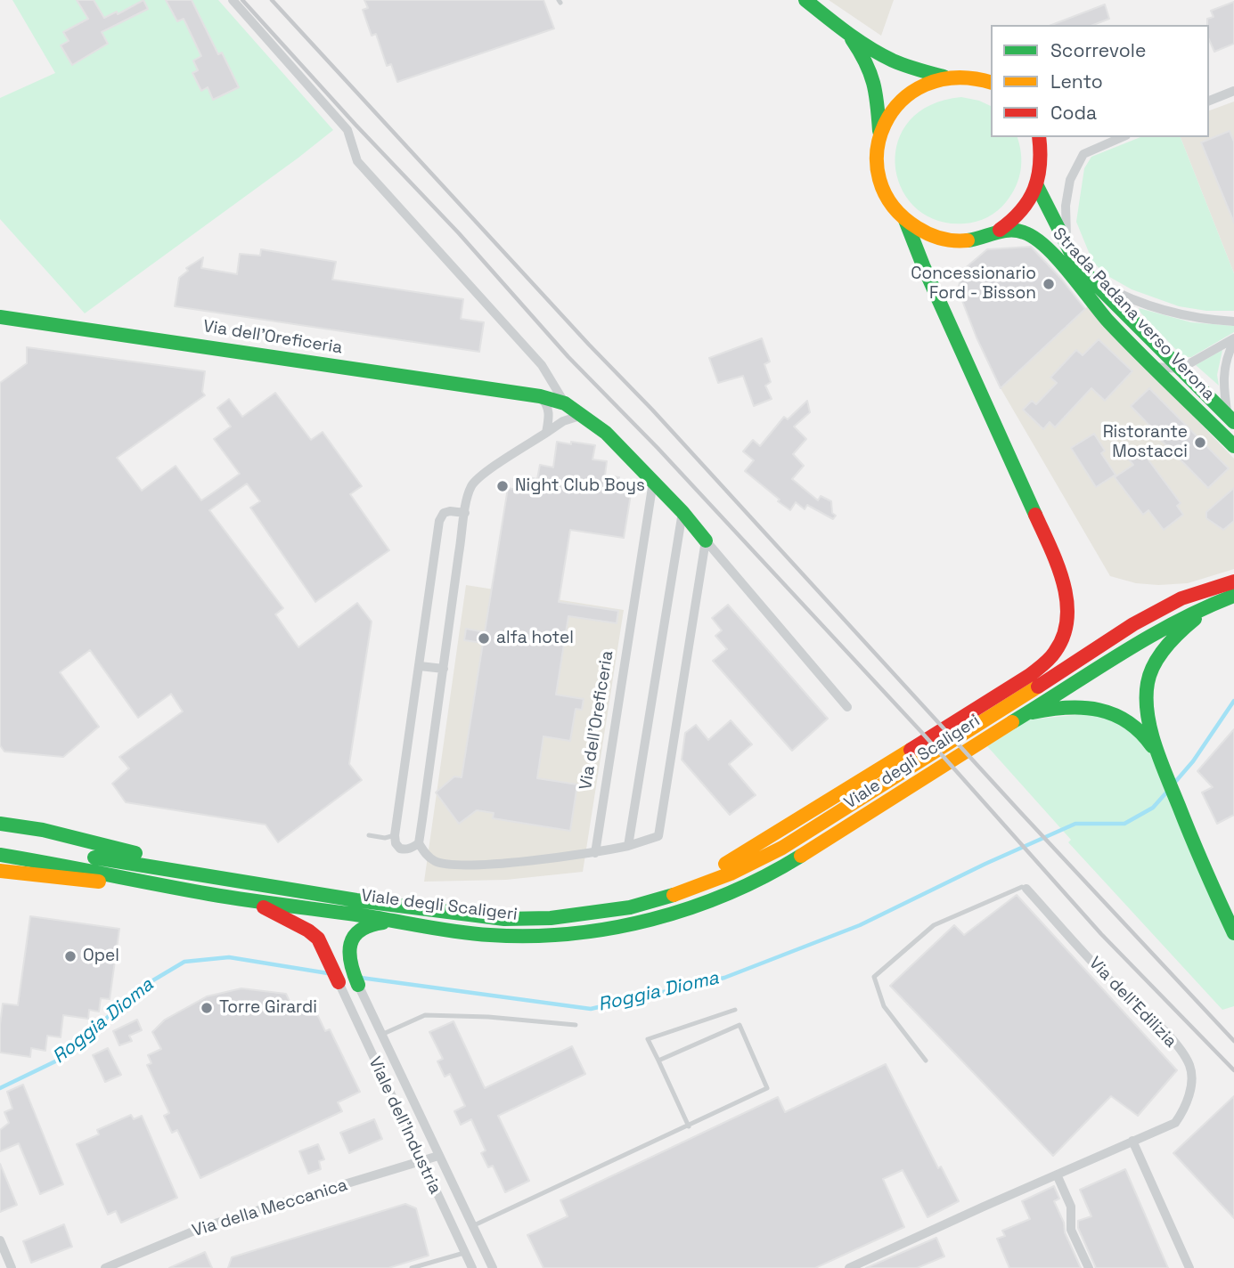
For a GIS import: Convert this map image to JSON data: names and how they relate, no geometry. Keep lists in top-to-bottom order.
{
  "streets": {
    "main road": ["Strada Padana verso Verona", "Via dell'Oreficeria", "Viale degli Scaligeri"],
    "street": ["Via dell'Edilizia", "Viale dell'Industria", "Via della Meccanica"]
  },
  "crossings": [
    ["Viale dell'Industria", "Via della Meccanica"]
  ],
  "water": ["Roggia Dioma"],
  "places": [
    "Concessionario Ford - Bisson",
    "Ristorante Mostacci",
    "Night Club Boys",
    "alfa hotel",
    "Opel",
    "Torre Girardi"
  ],
  "legend": ["Scorrevole", "Lento", "Coda"]
}
